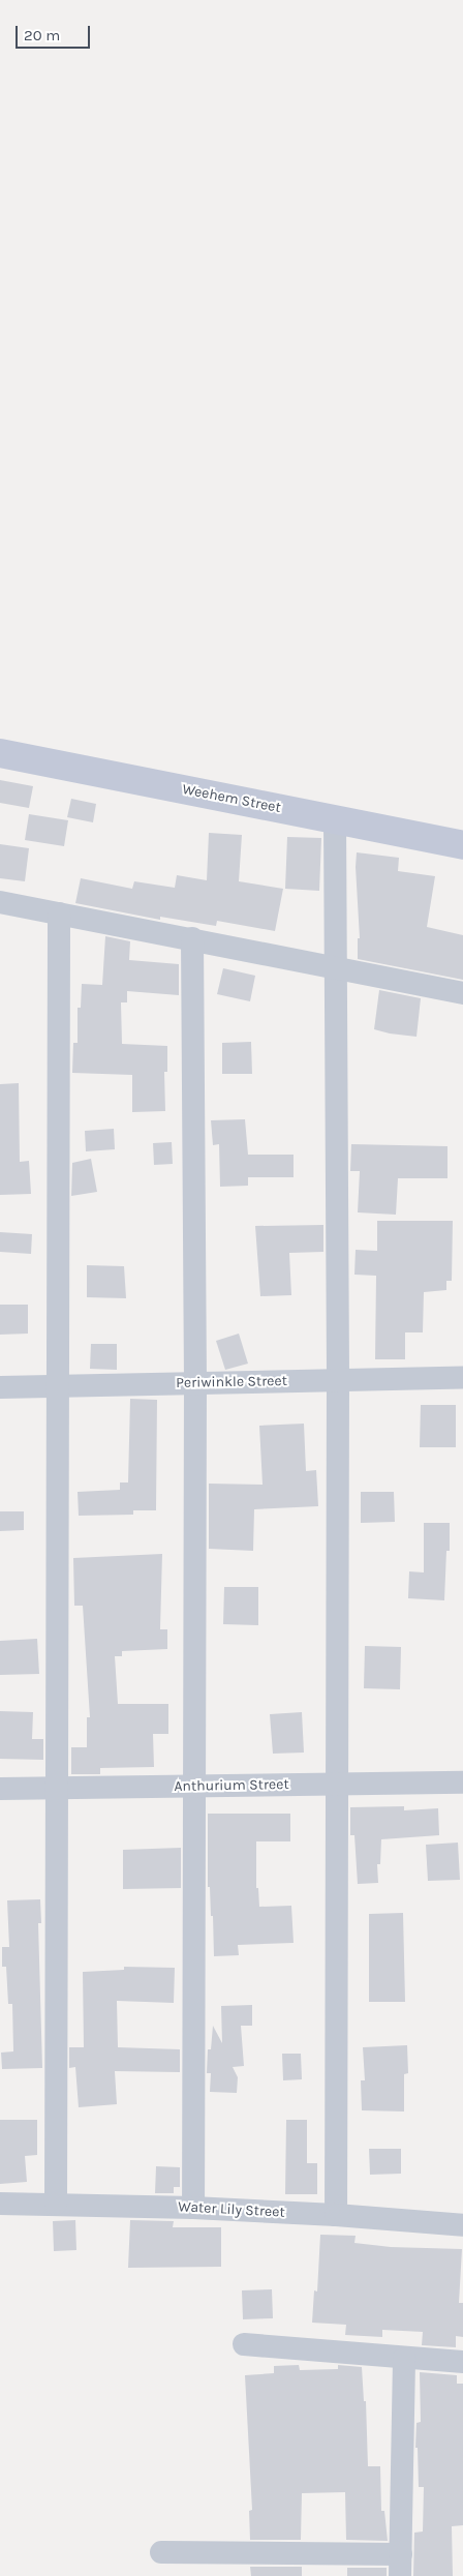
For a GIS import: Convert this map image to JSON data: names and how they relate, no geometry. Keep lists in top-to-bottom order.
{
  "streets": {
    "street": [
      "Weehem Street",
      "Periwinkle Street",
      "Anthurium Street",
      "Water Lily Street"
    ]
  },
  "scale_bar": "20 m"
}
